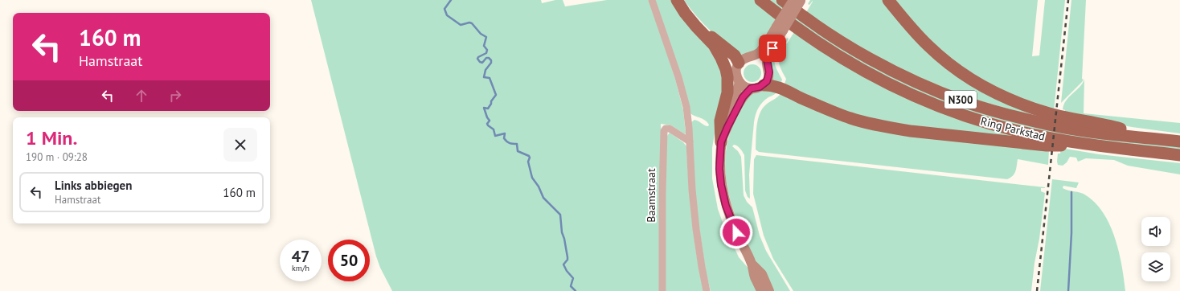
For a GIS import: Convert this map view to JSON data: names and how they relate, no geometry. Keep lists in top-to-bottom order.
{
  "streets": {
    "highway": ["N300", "Ring Parkstad"],
    "street": ["Baamstraat"]
  },
  "crossings": [
    ["N300", "Ring Parkstad"]
  ],
  "page": {
    "turn": ["160 m", "Hamstraat"],
    "heading": ["1 Min.", "190 m · 09:28"],
    "list": [
      {
        "name": "Links abbiegen",
        "note": "Hamstraat",
        "value": "160 m"
      }
    ],
    "speed": "47 km/h",
    "limit": "50"
  }
}
